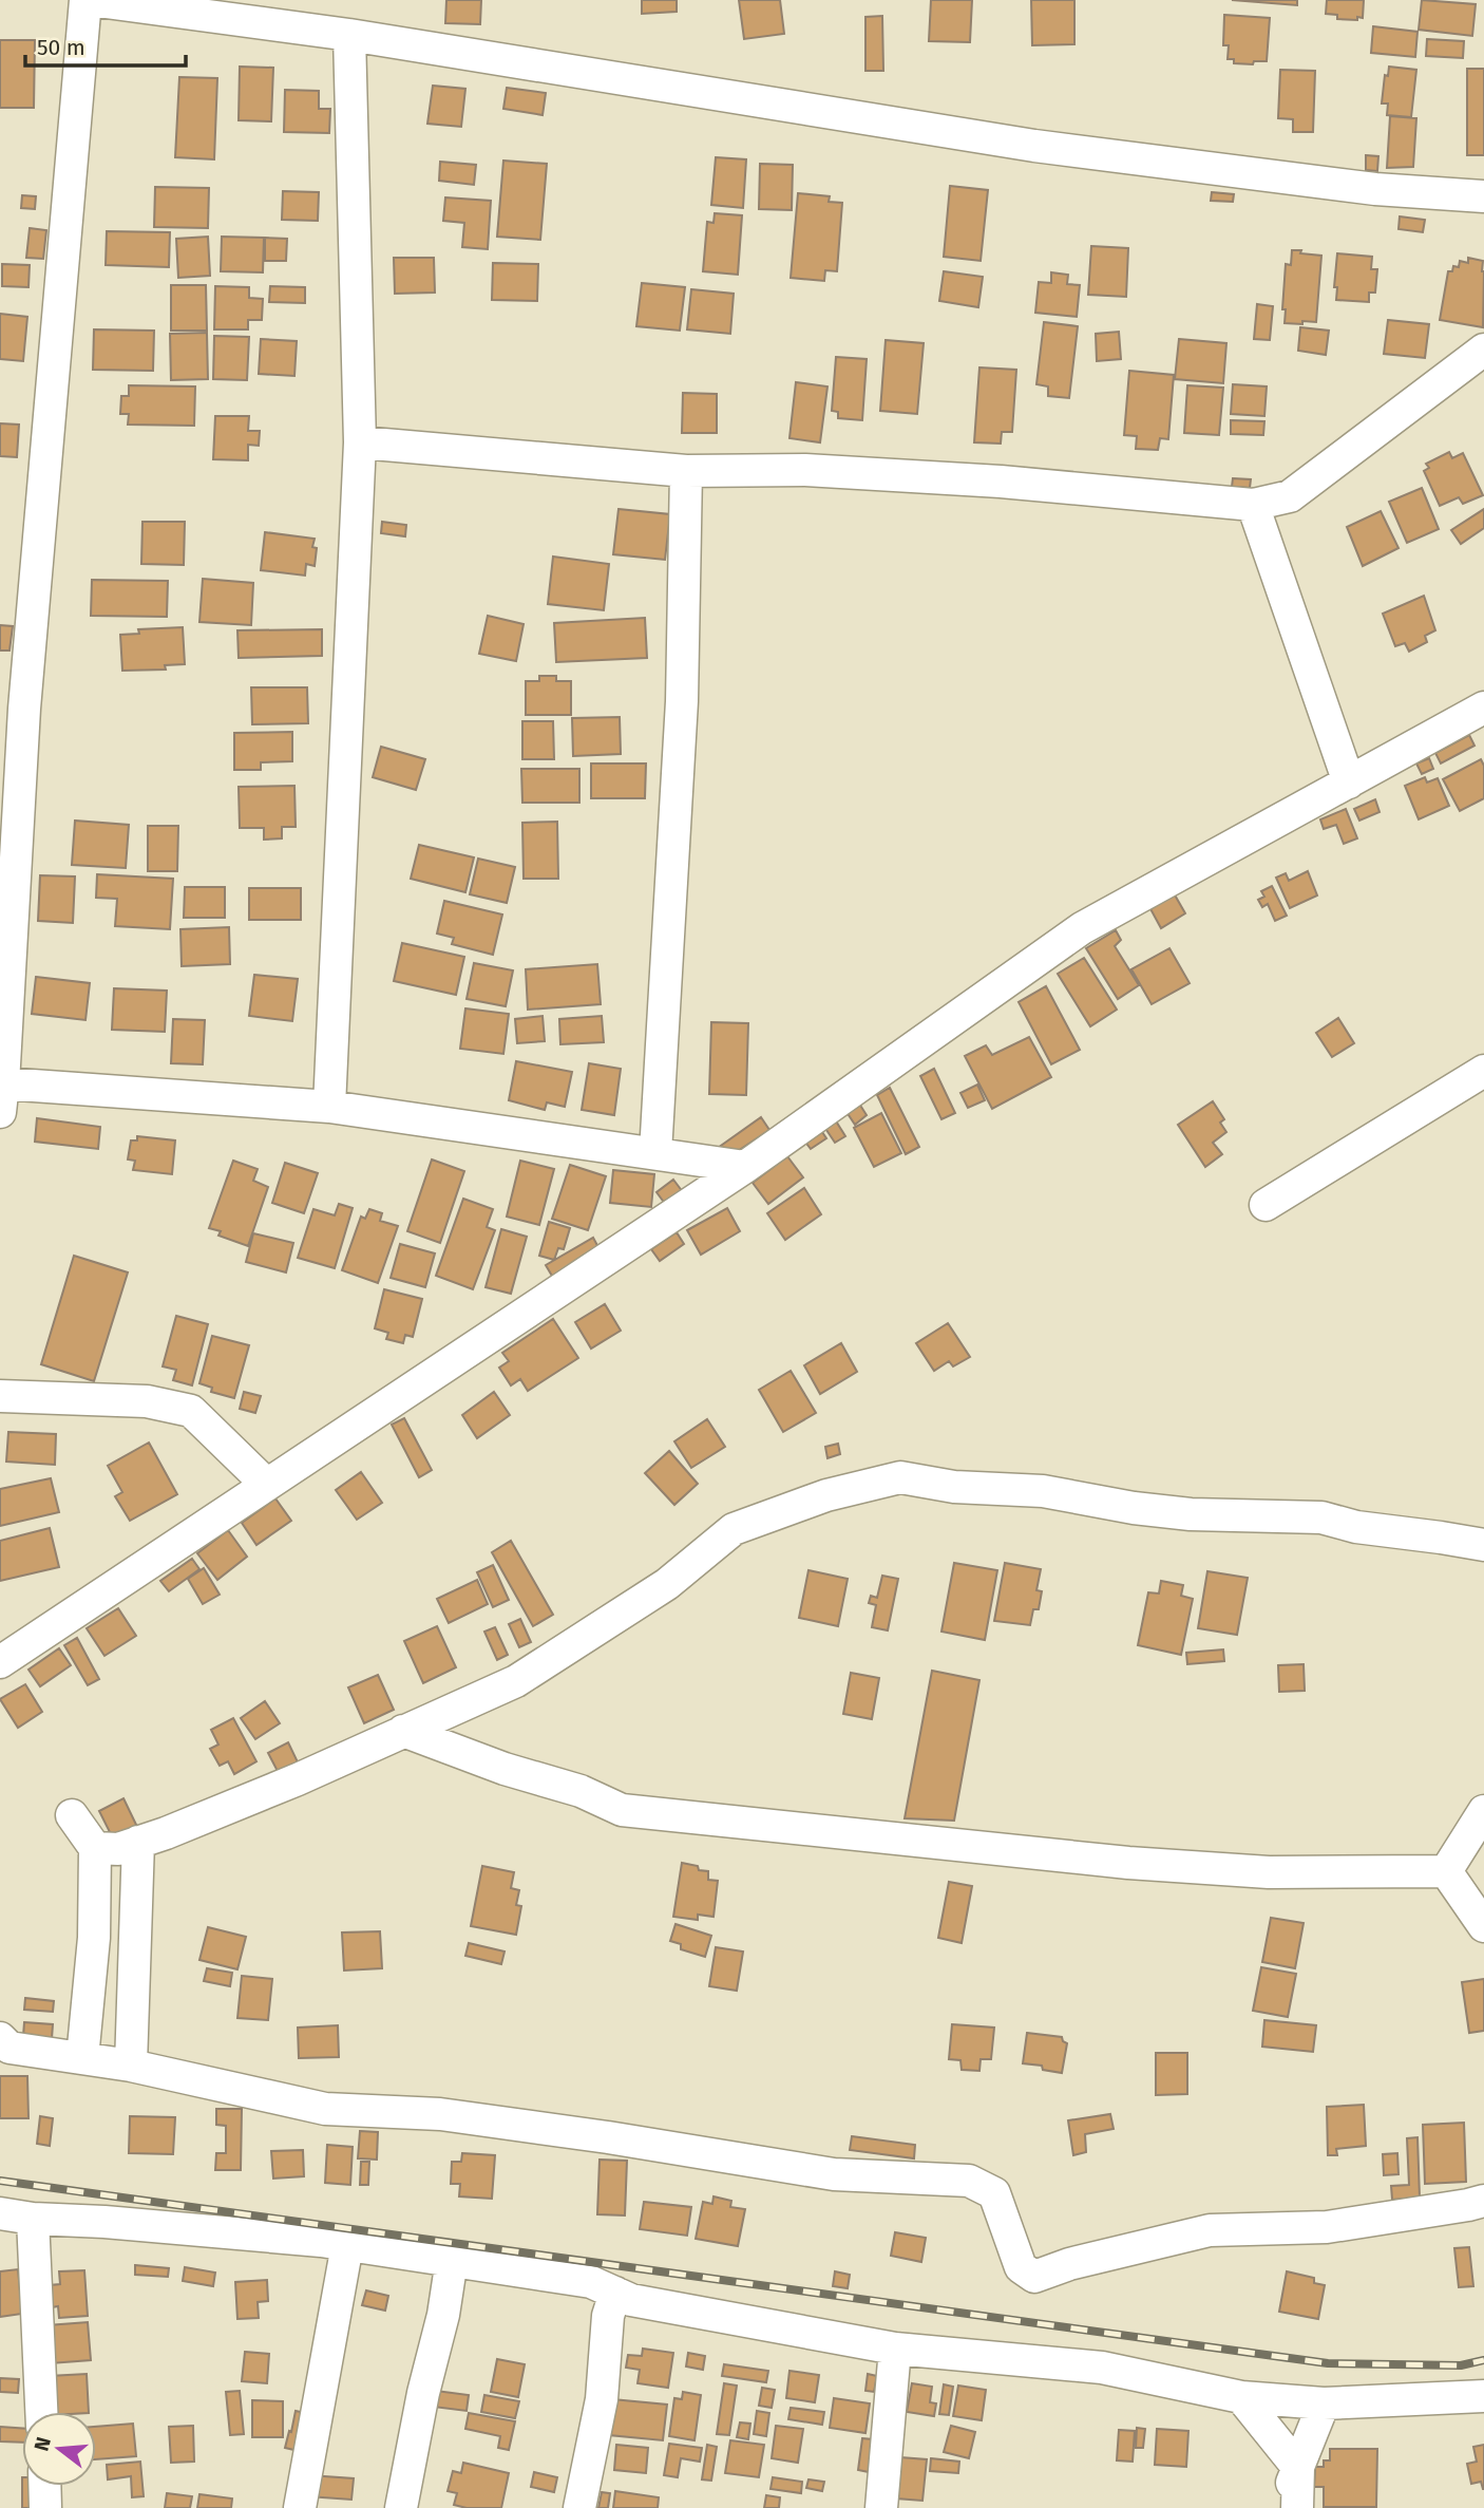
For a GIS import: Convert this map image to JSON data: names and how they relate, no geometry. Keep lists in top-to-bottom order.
{
  "scale_bar": "50 m",
  "north": "left"
}
